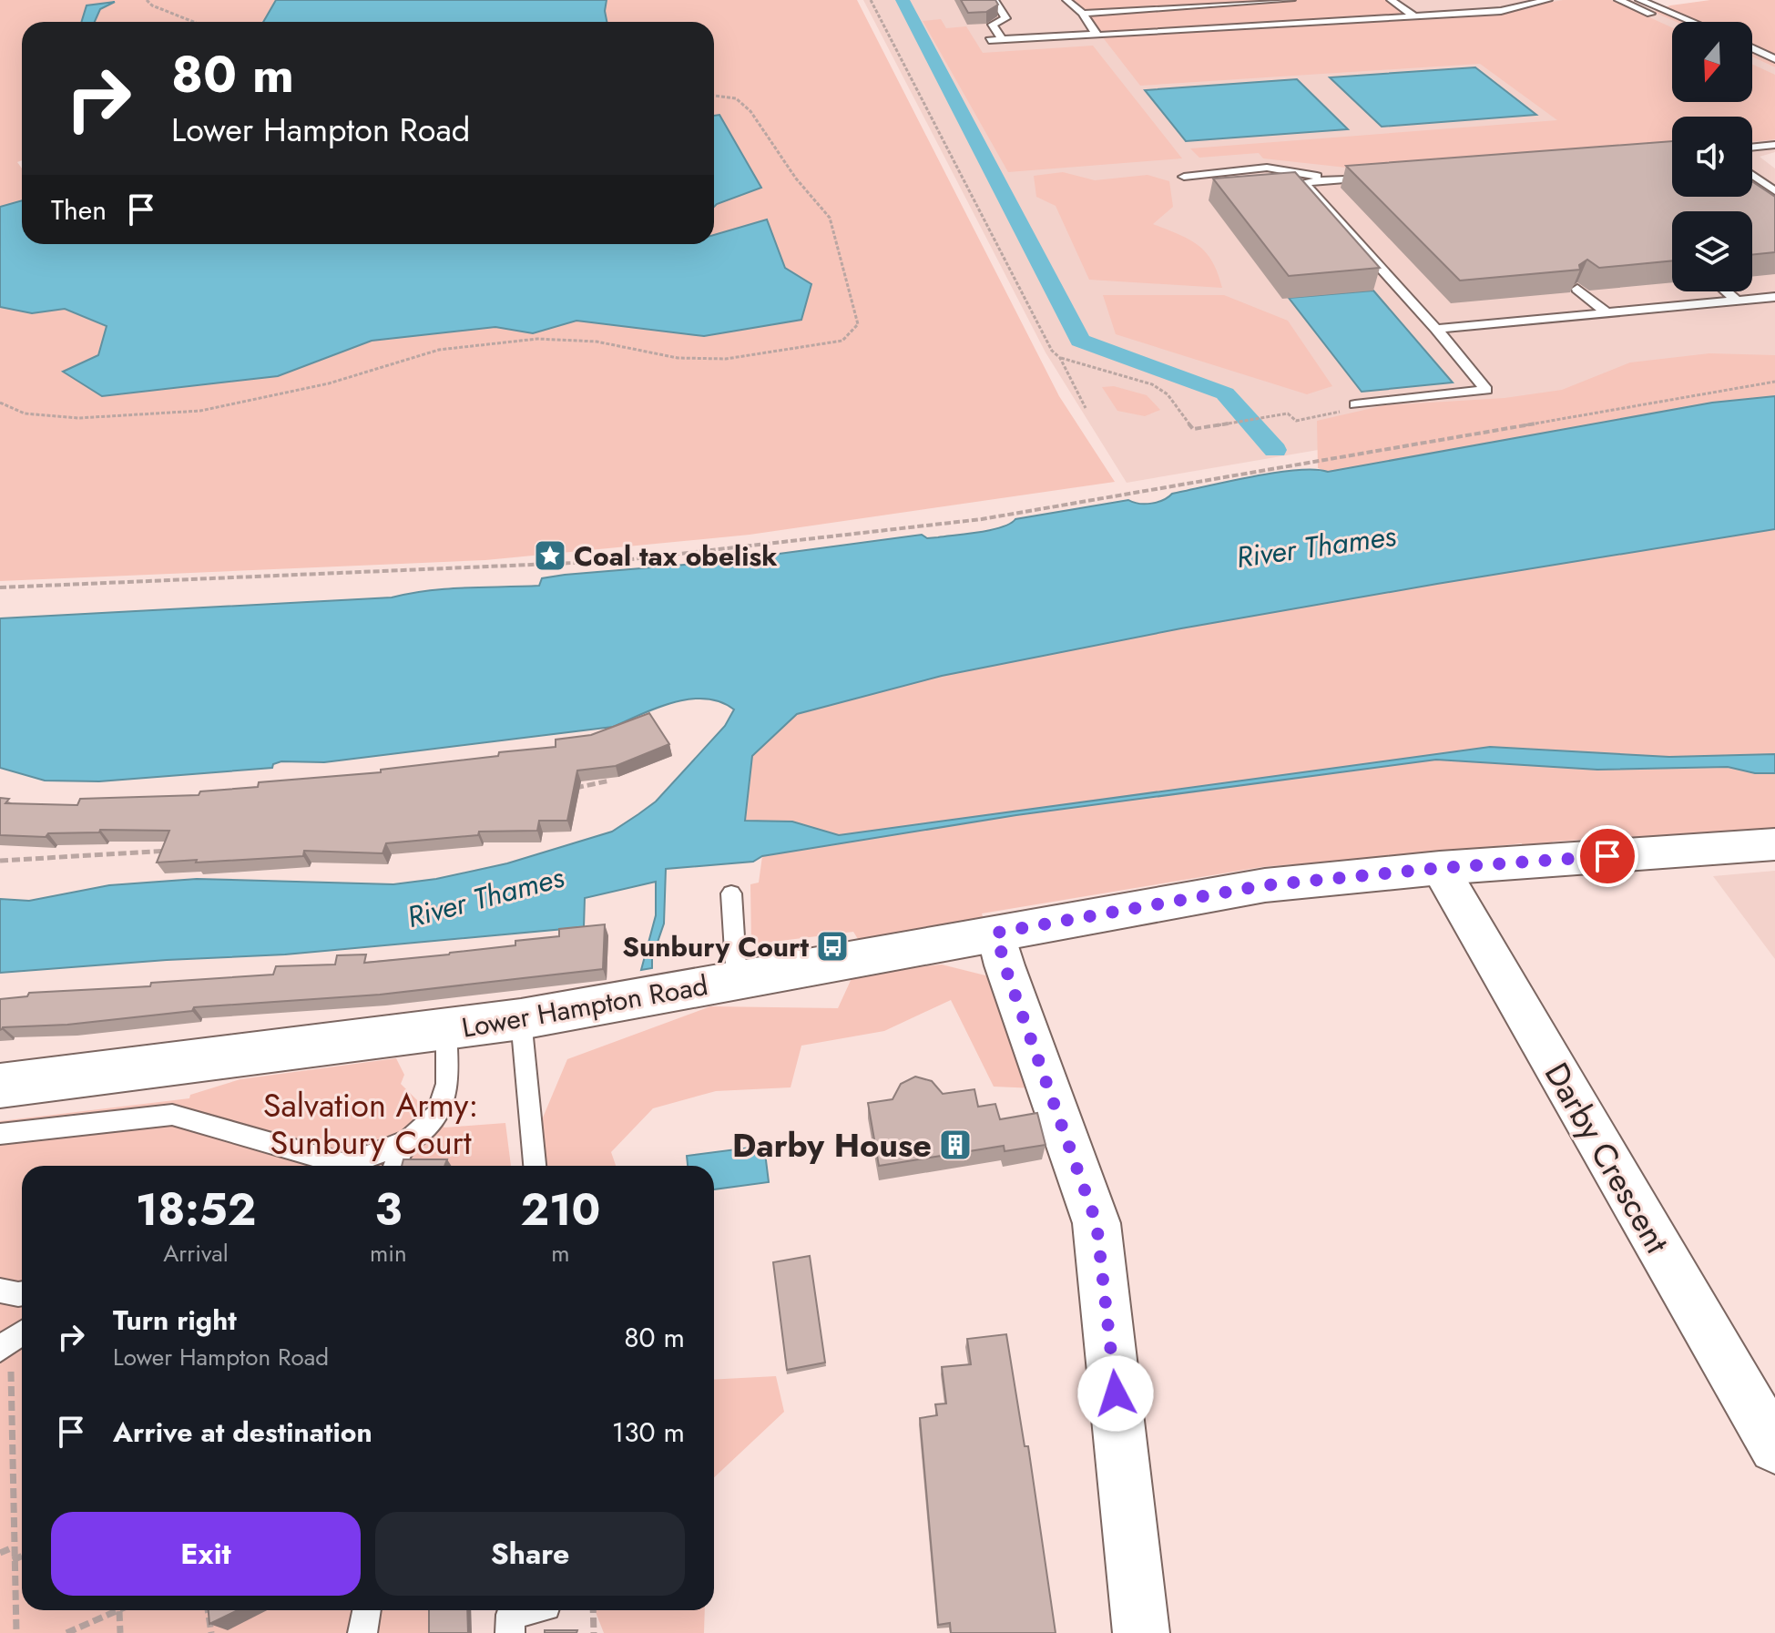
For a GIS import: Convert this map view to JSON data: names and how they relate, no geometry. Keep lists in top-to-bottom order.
{
  "streets": {
    "street": ["Lower Hampton Road", "Darby Crescent"]
  },
  "crossings": [
    ["Lower Hampton Road", "Darby Crescent"]
  ],
  "water": ["River Thames"],
  "parks": ["Salvation Army: Sunbury Court"],
  "places": {
    "place": ["Coal tax obelisk"],
    "bus stop": ["Sunbury Court"],
    "building": ["Darby House"]
  },
  "north": "bottom",
  "page": {
    "turn": ["80 m", "Lower Hampton Road"],
    "then": "Then",
    "eta": [
      "18:52",
      "Arrival",
      "3",
      "min",
      "210",
      "m"
    ],
    "list": [
      {
        "name": "Turn right",
        "note": "Lower Hampton Road",
        "value": "80 m"
      },
      {
        "name": "Arrive at destination",
        "value": "130 m"
      }
    ],
    "buttons": ["Exit", "Share"]
  }
}
